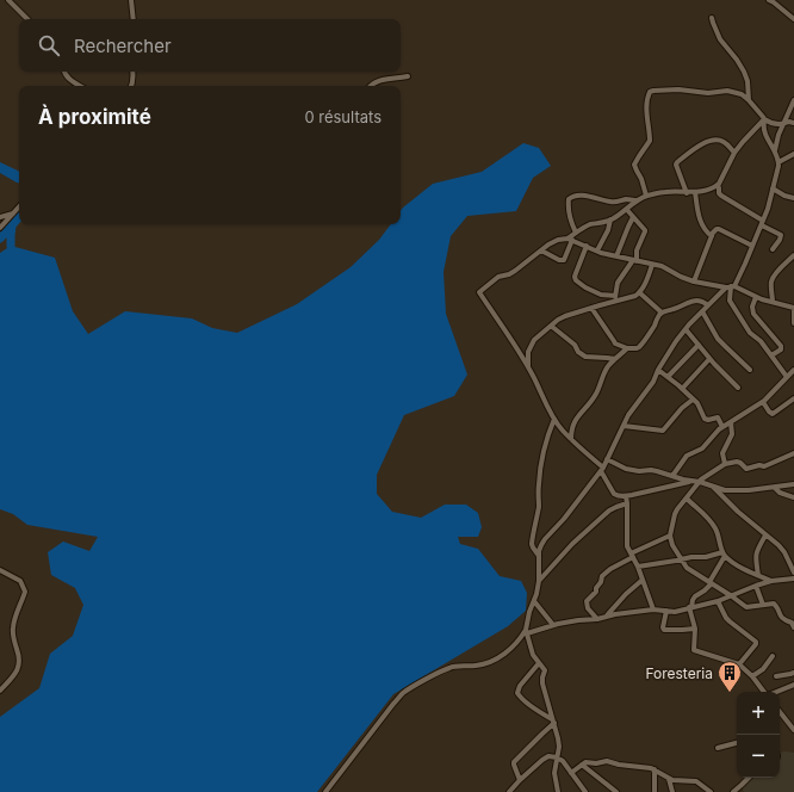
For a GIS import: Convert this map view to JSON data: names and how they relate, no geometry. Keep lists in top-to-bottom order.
{
  "places": {
    "building": ["Foresteria"]
  },
  "page": {
    "search": "Rechercher",
    "heading": ["À proximité", "0 résultats"],
    "map_buttons": ["+", "−"]
  }
}
